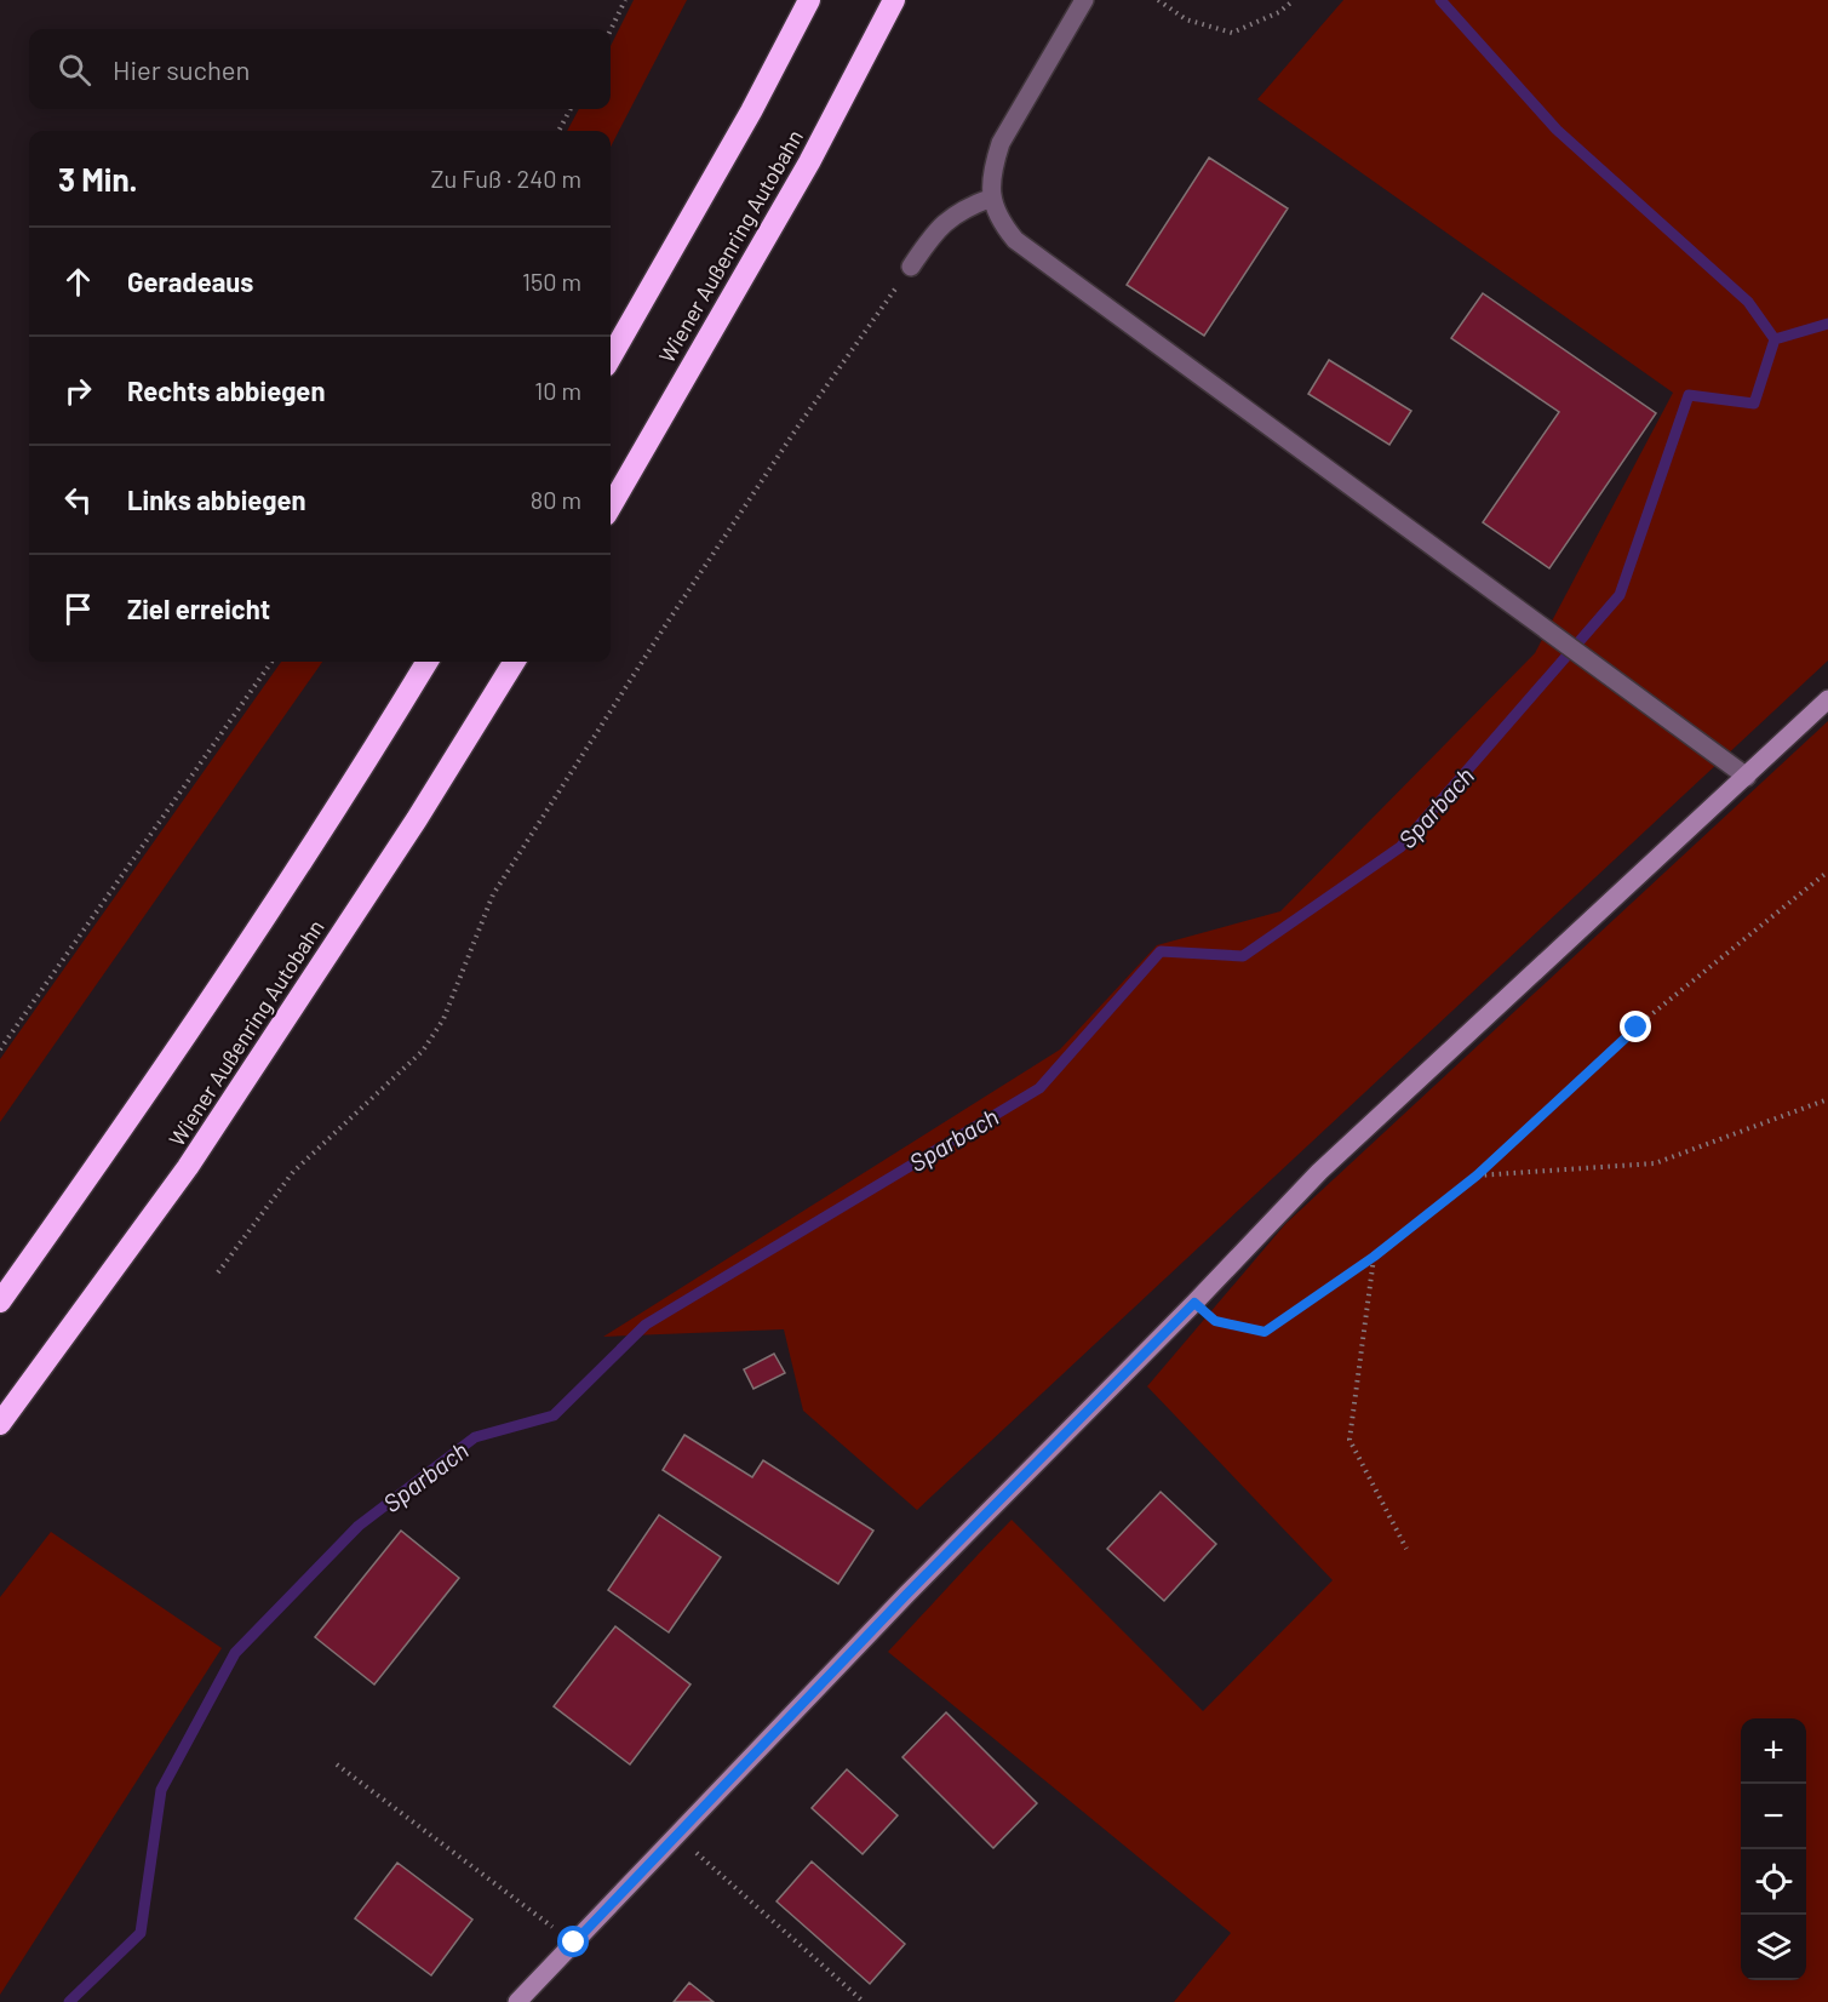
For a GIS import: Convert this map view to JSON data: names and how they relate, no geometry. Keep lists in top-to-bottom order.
{
  "streets": {
    "highway": ["Wiener Außenring Autobahn"]
  },
  "water": ["Sparbach"],
  "page": {
    "search": "Hier suchen",
    "heading": ["3 Min.", "Zu Fuß · 240 m"],
    "list": [
      ["Geradeaus", "150 m"],
      ["Rechts abbiegen", "10 m"],
      ["Links abbiegen", "80 m"],
      "Ziel erreicht"
    ],
    "map_buttons": ["+", "−"]
  }
}
